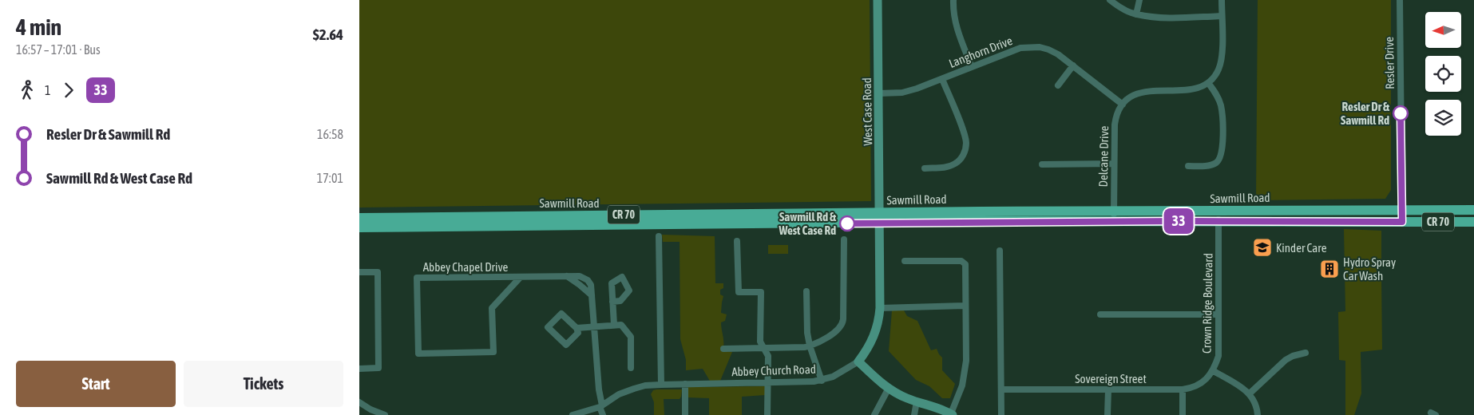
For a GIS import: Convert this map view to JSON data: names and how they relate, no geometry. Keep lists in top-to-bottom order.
{
  "streets": {
    "main road": [
      "West Case Road",
      "Sawmill Road",
      "CR 70",
      "Abbey Church Road"
    ],
    "street": [
      "Langhorn Drive",
      "Resler Drive",
      "Delcane Drive",
      "Abbey Chapel Drive",
      "Crown Ridge Boulevard",
      "Sovereign Street"
    ]
  },
  "crossings": [
    ["Langhorn Drive", "West Case Road"],
    ["Langhorn Drive", "Delcane Drive"],
    ["Resler Drive", "Sawmill Road"],
    ["West Case Road", "Sawmill Road"],
    ["West Case Road", "Abbey Church Road"],
    ["Delcane Drive", "Sawmill Road"],
    ["Sawmill Road", "Crown Ridge Boulevard"],
    ["Sawmill Road", "Abbey Church Road"],
    ["Abbey Chapel Drive", "Abbey Church Road"],
    ["Crown Ridge Boulevard", "Sovereign Street"]
  ],
  "places": {
    "other": ["Resler Dr & Sawmill Rd", "Sawmill Rd & West Case Rd"],
    "school or university": ["Kinder Care"],
    "building": ["Hydro Spray Car Wash"]
  },
  "lines": ["bus line 33"],
  "north": "left",
  "page": {
    "heading": ["4 min", "16:57 – 17:01 · Bus", "$2.64"],
    "on_map": "33",
    "legs": ["1", "33"],
    "list": [
      {
        "name": "Resler Dr & Sawmill Rd",
        "value": "16:58"
      },
      {
        "name": "Sawmill Rd & West Case Rd",
        "value": "17:01"
      }
    ],
    "buttons": ["Start", "Tickets"]
  }
}
